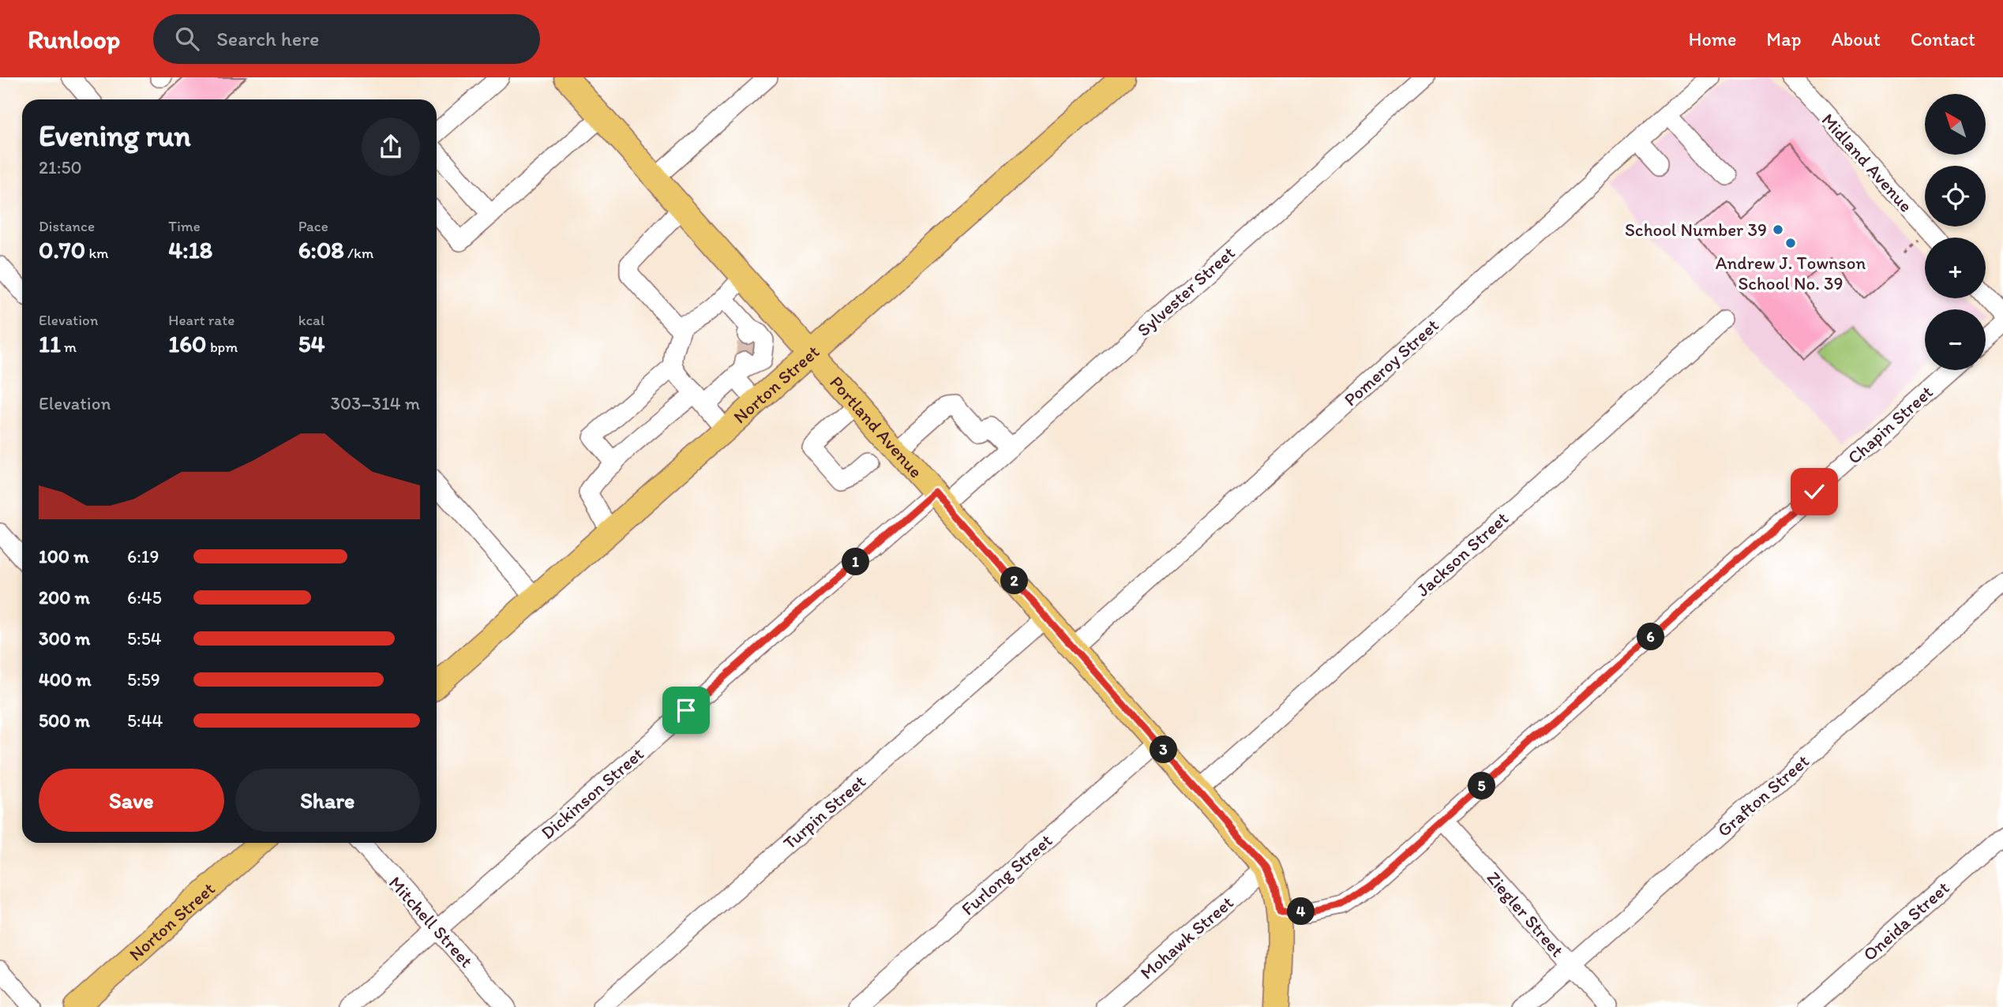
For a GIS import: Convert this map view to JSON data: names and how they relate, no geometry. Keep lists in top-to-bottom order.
{
  "streets": {
    "main road": ["Norton Street", "Portland Avenue"],
    "street": [
      "Midland Avenue",
      "Sylvester Street",
      "Pomeroy Street",
      "Chapin Street",
      "Jackson Street",
      "Dickinson Street",
      "Grafton Street",
      "Turpin Street",
      "Furlong Street",
      "Ziegler Street",
      "Oneida Street",
      "Mitchell Street",
      "Mohawk Street"
    ]
  },
  "crossings": [
    ["Sylvester Street", "Portland Avenue"],
    ["Sylvester Street", "Dickinson Street"],
    ["Pomeroy Street", "Portland Avenue"],
    ["Norton Street", "Portland Avenue"],
    ["Chapin Street", "Portland Avenue"],
    ["Chapin Street", "Ziegler Street"],
    ["Portland Avenue", "Jackson Street"],
    ["Portland Avenue", "Dickinson Street"],
    ["Portland Avenue", "Turpin Street"],
    ["Portland Avenue", "Furlong Street"],
    ["Portland Avenue", "Mohawk Street"],
    ["Dickinson Street", "Mitchell Street"],
    ["Grafton Street", "Ziegler Street"]
  ],
  "places": ["School Number 39", "Andrew J. Townson School No. 39"],
  "north": "top left",
  "page": {
    "header": "Runloop",
    "search": "Search here",
    "nav": [
      "Home",
      "Map",
      "About",
      "Contact"
    ],
    "map_buttons": ["+", "−"],
    "heading": ["Evening run", "21:50"],
    "stats": [
      ["Distance", "0.70 km"],
      ["Time", "4:18"],
      ["Pace", "6:08 /km"],
      ["Elevation", "11 m"],
      ["Heart rate", "160 bpm"],
      ["kcal", "54"]
    ],
    "chart": ["Elevation", "303–314 m"],
    "list": [
      {
        "name": "100 m",
        "note": "6:19"
      },
      {
        "name": "200 m",
        "note": "6:45"
      },
      {
        "name": "300 m",
        "note": "5:54"
      },
      {
        "name": "400 m",
        "note": "5:59"
      },
      {
        "name": "500 m",
        "note": "5:44"
      }
    ],
    "pins": [
      "1",
      "2",
      "6",
      "3",
      "5",
      "4"
    ],
    "buttons": ["Save", "Share"]
  }
}
